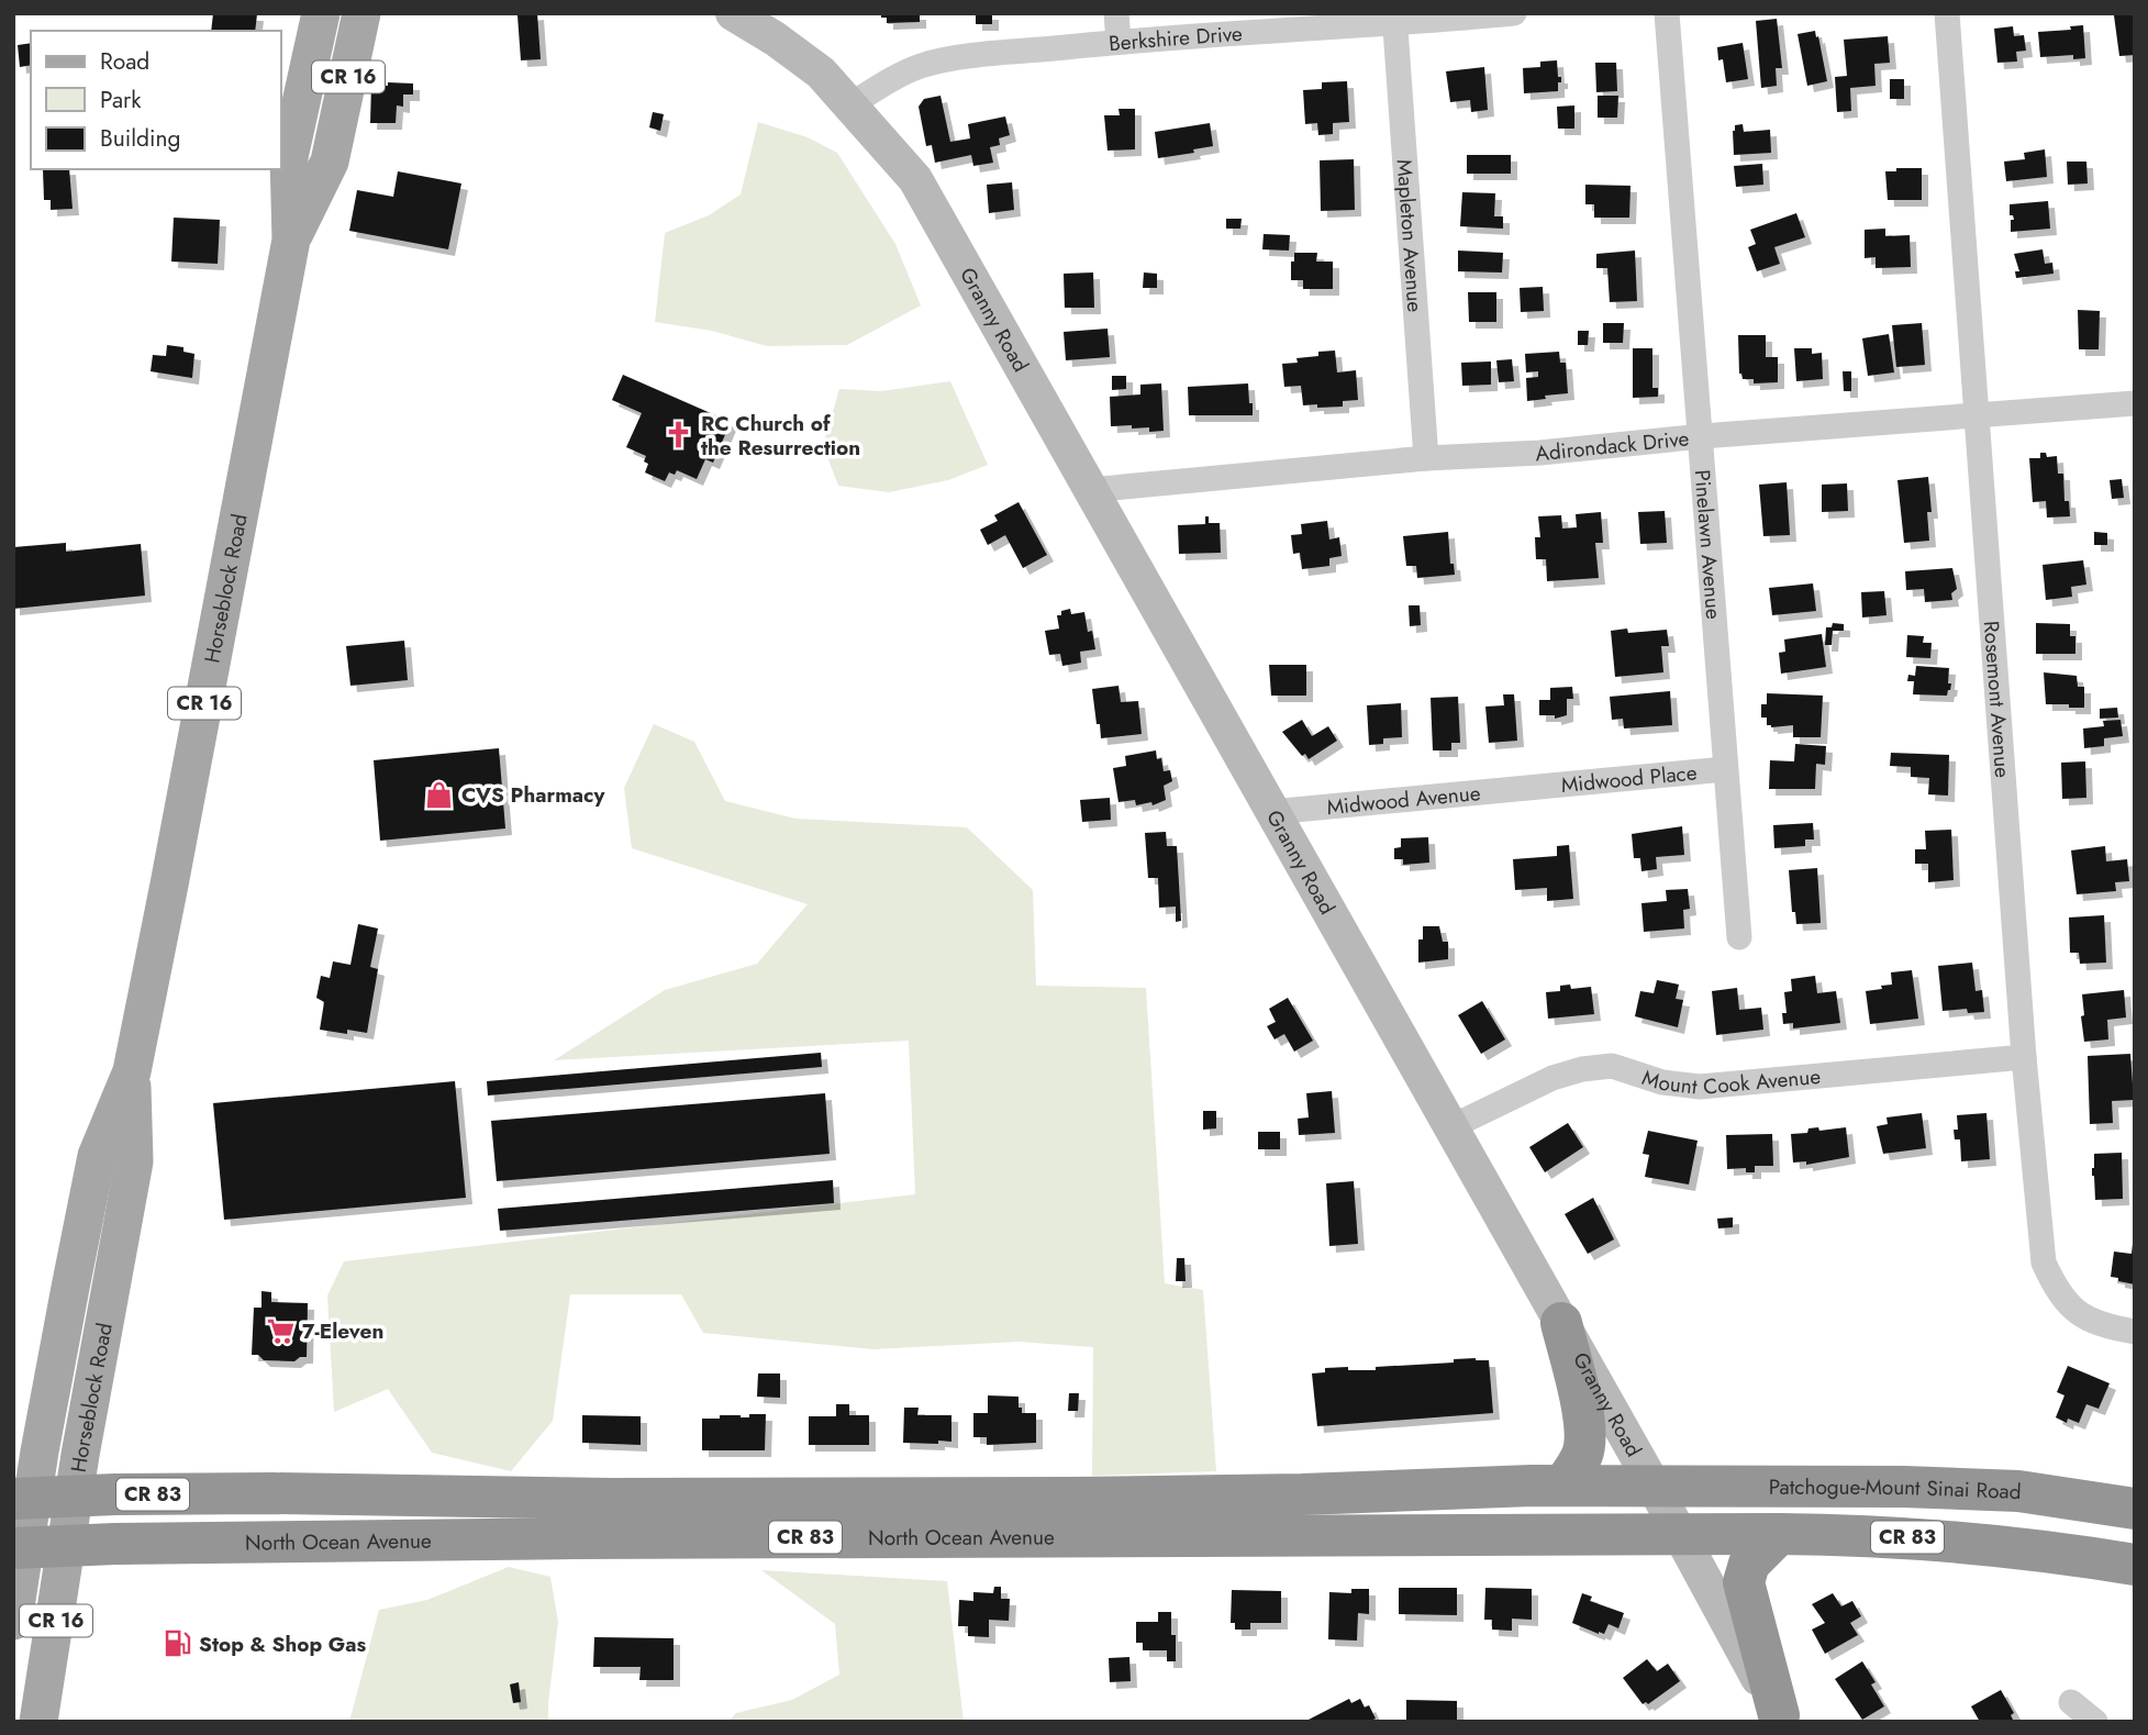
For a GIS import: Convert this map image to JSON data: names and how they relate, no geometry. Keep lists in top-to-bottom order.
{
  "streets": {
    "highway": ["Patchogue-Mount Sinai Road", "CR 83", "North Ocean Avenue"],
    "main road": ["CR 16", "Horseblock Road"],
    "street": [
      "Berkshire Drive",
      "Mapleton Avenue",
      "Granny Road",
      "Adirondack Drive",
      "Pinelawn Avenue",
      "Rosemont Avenue",
      "Midwood Place",
      "Midwood Avenue",
      "Mount Cook Avenue"
    ]
  },
  "crossings": [
    ["Berkshire Drive", "Mapleton Avenue"],
    ["Berkshire Drive", "Granny Road"],
    ["Mapleton Avenue", "Adirondack Drive"],
    ["Granny Road", "Adirondack Drive"],
    ["Granny Road", "Midwood Avenue"],
    ["Granny Road", "Mount Cook Avenue"],
    ["Granny Road", "Patchogue-Mount Sinai Road"],
    ["Granny Road", "CR 83"],
    ["Granny Road", "North Ocean Avenue"],
    ["Adirondack Drive", "Pinelawn Avenue"],
    ["Adirondack Drive", "Rosemont Avenue"],
    ["Pinelawn Avenue", "Midwood Place"],
    ["Horseblock Road", "North Ocean Avenue"],
    ["Rosemont Avenue", "Mount Cook Avenue"],
    ["Midwood Place", "Midwood Avenue"],
    ["Patchogue-Mount Sinai Road", "North Ocean Avenue"],
    ["CR 83", "North Ocean Avenue"]
  ],
  "places": {
    "church": ["RC Church of the Resurrection"],
    "shop": ["CVS Pharmacy"],
    "supermarket": ["7-Eleven"],
    "fuel station": ["Stop & Shop Gas"]
  },
  "legend": ["Road", "Park", "Building"]
}
